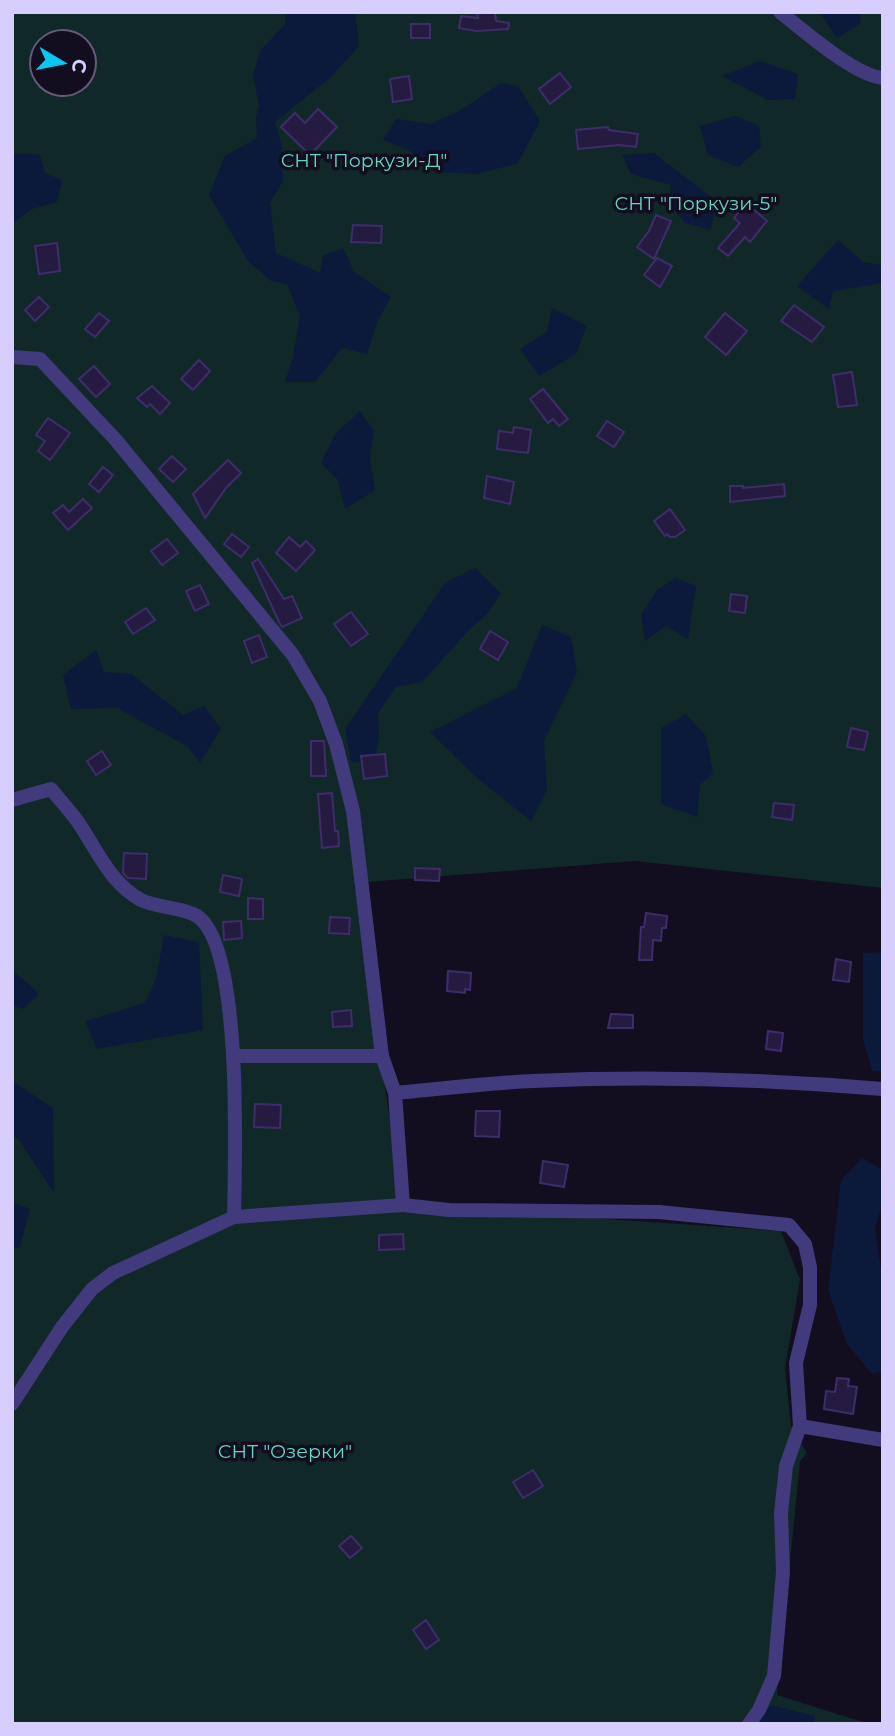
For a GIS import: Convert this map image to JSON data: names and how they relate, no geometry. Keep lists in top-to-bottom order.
{
  "parks": ["СНТ \"Поркузи-Д\"", "СНТ \"Поркузи-5\"", "СНТ \"Озерки\""],
  "north": "right"
}
